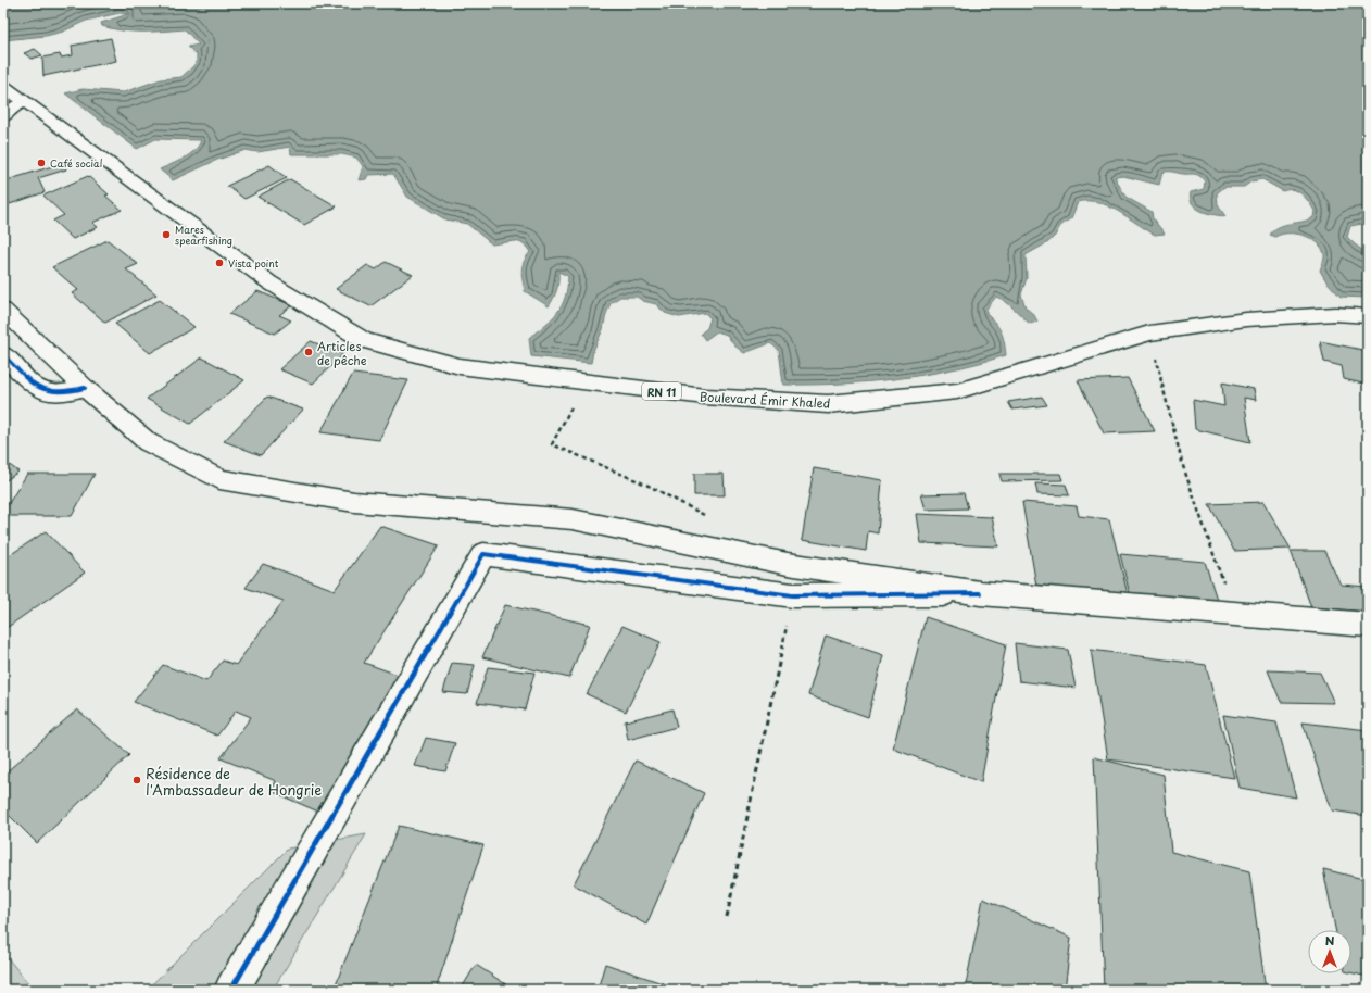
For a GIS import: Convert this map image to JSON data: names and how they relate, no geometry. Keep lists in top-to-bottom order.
{
  "streets": {
    "main road": ["RN 11", "Boulevard Émir Khaled"]
  },
  "crossings": [
    ["RN 11", "Boulevard Émir Khaled"]
  ],
  "places": [
    "Café social",
    "Mares spearfishing",
    "Vista point",
    "Articles de pêche",
    "Résidence de l'Ambassadeur de Hongrie"
  ],
  "north": "top"
}
